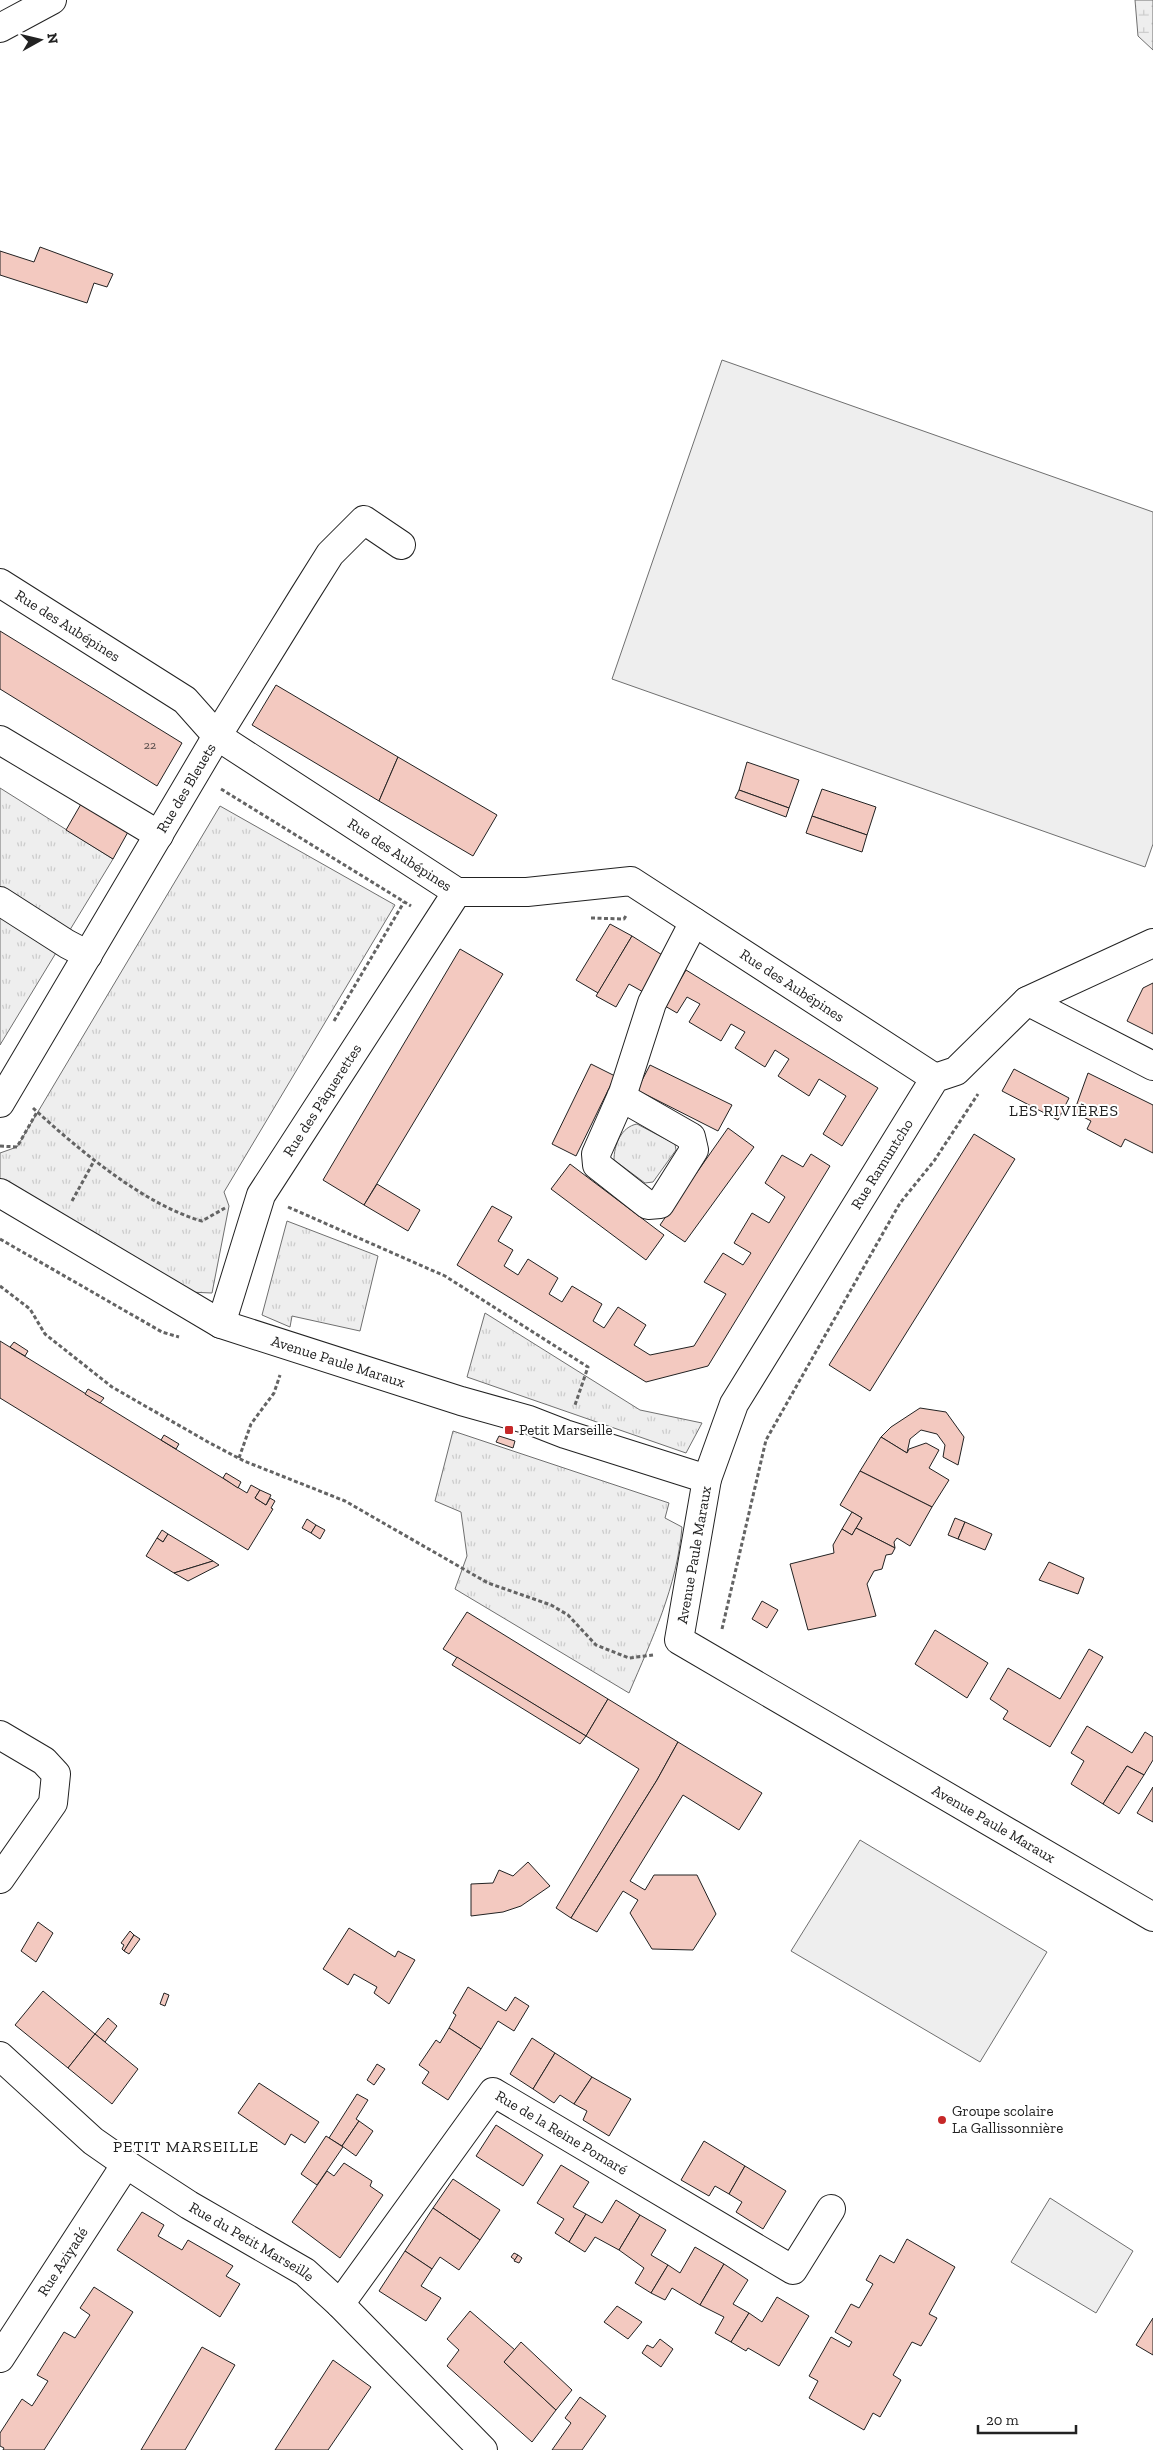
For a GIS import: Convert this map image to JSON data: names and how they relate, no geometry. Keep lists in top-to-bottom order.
{
  "streets": {
    "street": [
      "Rue des Aubépines",
      "Rue des Bleuets",
      "Rue des Pâquerettes",
      "Rue Ramuntcho",
      "Avenue Paule Maraux",
      "Rue de la Reine Pomaré",
      "Rue du Petit Marseille",
      "Rue Aziyadé"
    ]
  },
  "crossings": [
    ["Rue des Aubépines", "Rue des Bleuets"],
    ["Rue des Aubépines", "Rue des Pâquerettes"],
    ["Rue des Aubépines", "Rue Ramuntcho"],
    ["Rue des Pâquerettes", "Avenue Paule Maraux"],
    ["Rue Ramuntcho", "Avenue Paule Maraux"],
    ["Rue de la Reine Pomaré", "Rue du Petit Marseille"],
    ["Rue du Petit Marseille", "Rue Aziyadé"]
  ],
  "districts": ["LES RIVIÈRES", "PETIT MARSEILLE"],
  "places": {
    "transit": ["Petit Marseille"],
    "other": ["Groupe scolaire La Gallissonnière"]
  },
  "house_numbers": ["22"],
  "scale_bar": "20 m",
  "north": "right"
}
